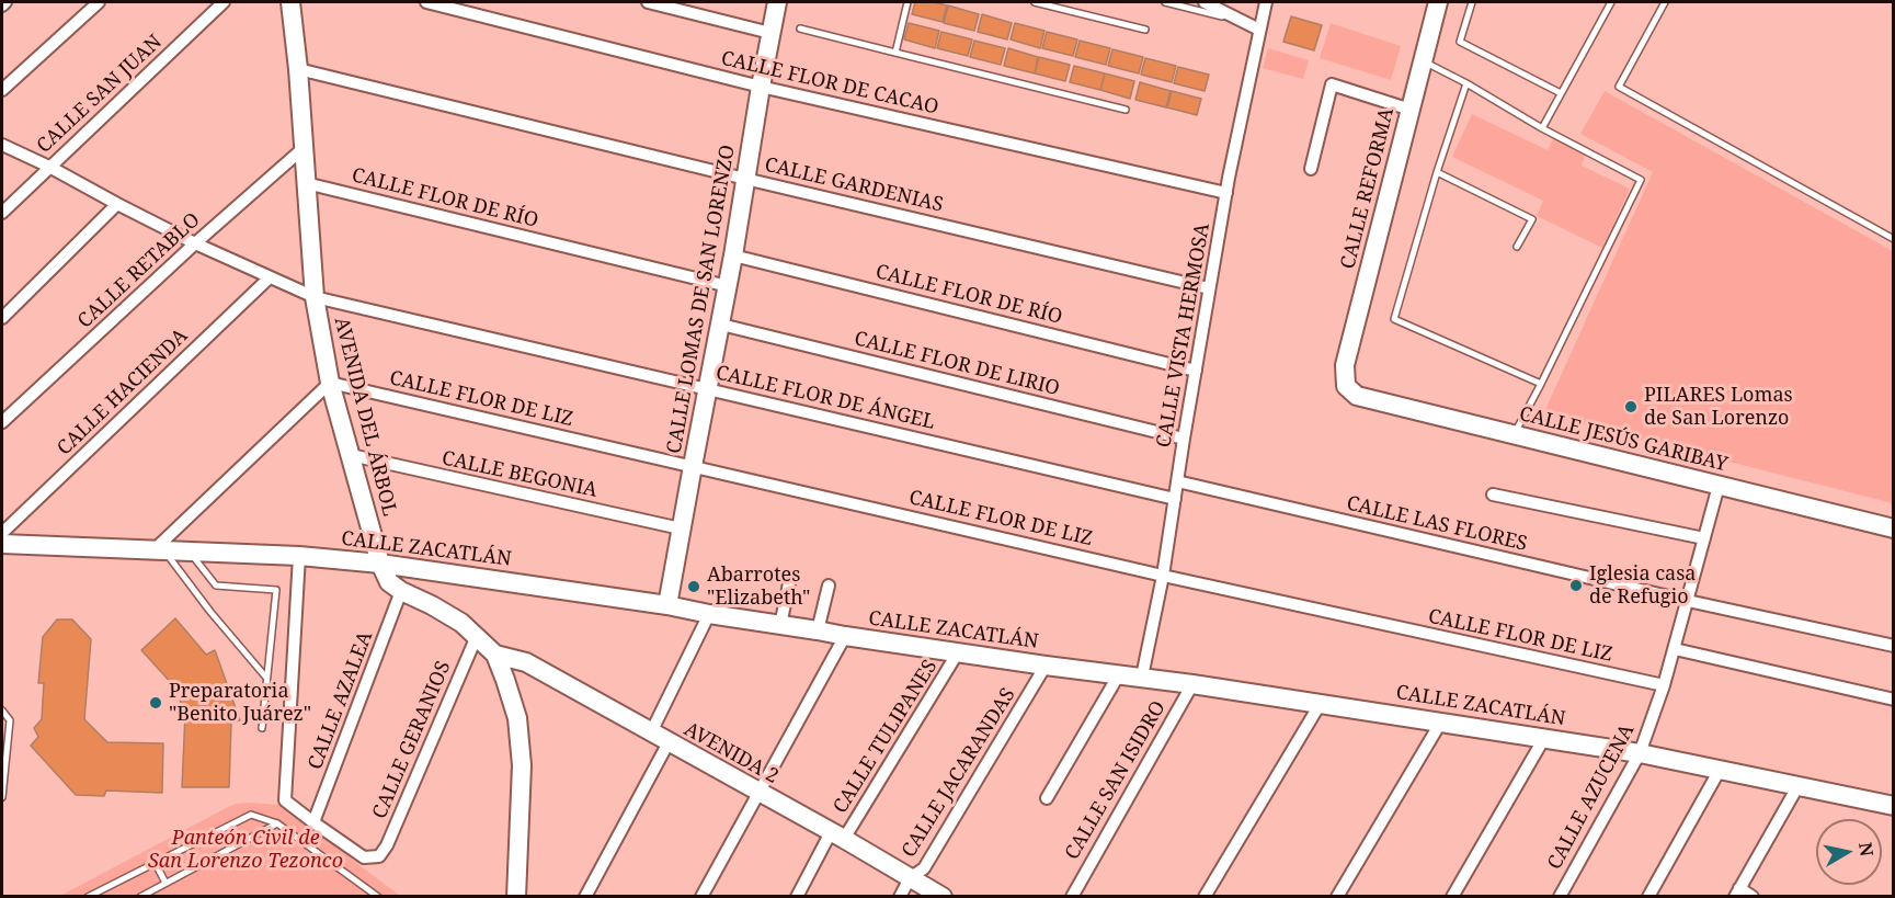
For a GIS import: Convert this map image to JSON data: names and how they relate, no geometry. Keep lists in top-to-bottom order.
{
  "streets": {
    "street": [
      "CALLE FLOR DE CACAO",
      "CALLE SAN JUAN",
      "CALLE GARDENIAS",
      "CALLE REFORMA",
      "CALLE FLOR DE RÍO",
      "CALLE RETABLO",
      "CALLE LOMAS DE SAN LORENZO",
      "CALLE VISTA HERMOSA",
      "CALLE FLOR DE LIRIO",
      "CALLE HACIENDA",
      "CALLE FLOR DE ÁNGEL",
      "CALLE FLOR DE LIZ",
      "AVENIDA DEL ÁRBOL",
      "CALLE JESÚS GARIBAY",
      "CALLE BEGONIA",
      "CALLE LAS FLORES",
      "CALLE ZACATLÁN",
      "CALLE AZALEA",
      "CALLE TULIPANES",
      "CALLE GERANIOS",
      "AVENIDA 2",
      "CALLE JACARANDAS",
      "CALLE SAN ISIDRO",
      "CALLE AZUCENA"
    ]
  },
  "crossings": [
    ["CALLE FLOR DE CACAO", "CALLE LOMAS DE SAN LORENZO"],
    ["CALLE FLOR DE CACAO", "CALLE VISTA HERMOSA"],
    ["CALLE SAN JUAN", "CALLE FLOR DE ÁNGEL"],
    ["CALLE GARDENIAS", "CALLE LOMAS DE SAN LORENZO"],
    ["CALLE GARDENIAS", "CALLE VISTA HERMOSA"],
    ["CALLE GARDENIAS", "AVENIDA DEL ÁRBOL"],
    ["CALLE REFORMA", "CALLE JESÚS GARIBAY"],
    ["CALLE FLOR DE RÍO", "CALLE LOMAS DE SAN LORENZO"],
    ["CALLE FLOR DE RÍO", "CALLE VISTA HERMOSA"],
    ["CALLE FLOR DE RÍO", "AVENIDA DEL ÁRBOL"],
    ["CALLE RETABLO", "CALLE FLOR DE ÁNGEL"],
    ["CALLE RETABLO", "AVENIDA DEL ÁRBOL"],
    ["CALLE LOMAS DE SAN LORENZO", "CALLE FLOR DE LIRIO"],
    ["CALLE LOMAS DE SAN LORENZO", "CALLE FLOR DE ÁNGEL"],
    ["CALLE LOMAS DE SAN LORENZO", "CALLE FLOR DE LIZ"],
    ["CALLE LOMAS DE SAN LORENZO", "CALLE BEGONIA"],
    ["CALLE LOMAS DE SAN LORENZO", "CALLE ZACATLÁN"],
    ["CALLE VISTA HERMOSA", "CALLE FLOR DE LIRIO"],
    ["CALLE VISTA HERMOSA", "CALLE FLOR DE ÁNGEL"],
    ["CALLE VISTA HERMOSA", "CALLE FLOR DE LIZ"],
    ["CALLE VISTA HERMOSA", "CALLE LAS FLORES"],
    ["CALLE VISTA HERMOSA", "CALLE ZACATLÁN"],
    ["CALLE HACIENDA", "CALLE FLOR DE ÁNGEL"],
    ["CALLE FLOR DE ÁNGEL", "AVENIDA DEL ÁRBOL"],
    ["CALLE FLOR DE LIZ", "AVENIDA DEL ÁRBOL"],
    ["CALLE FLOR DE LIZ", "CALLE AZUCENA"],
    ["AVENIDA DEL ÁRBOL", "CALLE BEGONIA"],
    ["AVENIDA DEL ÁRBOL", "CALLE ZACATLÁN"],
    ["AVENIDA DEL ÁRBOL", "CALLE AZALEA"],
    ["AVENIDA DEL ÁRBOL", "CALLE GERANIOS"],
    ["AVENIDA DEL ÁRBOL", "AVENIDA 2"],
    ["CALLE JESÚS GARIBAY", "CALLE AZUCENA"],
    ["CALLE LAS FLORES", "CALLE AZUCENA"],
    ["CALLE ZACATLÁN", "CALLE TULIPANES"],
    ["CALLE ZACATLÁN", "CALLE JACARANDAS"],
    ["CALLE ZACATLÁN", "CALLE SAN ISIDRO"],
    ["CALLE ZACATLÁN", "CALLE AZUCENA"],
    ["CALLE AZALEA", "CALLE GERANIOS"],
    ["CALLE TULIPANES", "AVENIDA 2"],
    ["AVENIDA 2", "CALLE JACARANDAS"]
  ],
  "parks": ["Panteón Civil de San Lorenzo Tezonco"],
  "places": [
    "PILARES Lomas de San Lorenzo",
    "Iglesia casa de Refugio",
    "Abarrotes \"Elizabeth\"",
    "Preparatoria \"Benito Juárez\""
  ],
  "north": "right"
}
